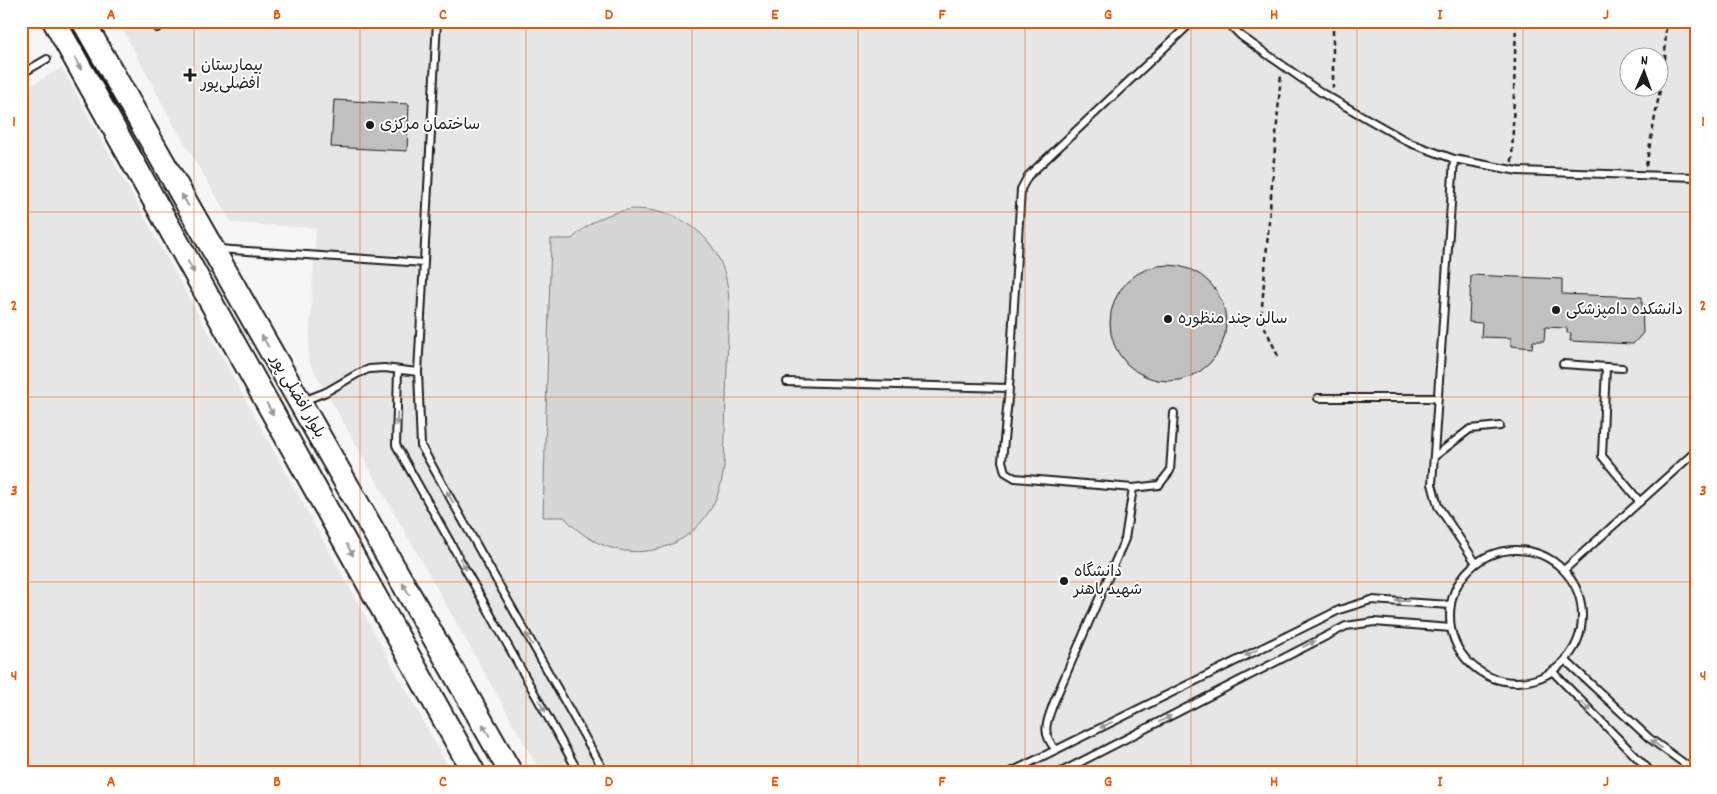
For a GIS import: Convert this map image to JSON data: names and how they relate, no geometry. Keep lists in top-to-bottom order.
{
  "streets": {
    "highway": ["بلوار افضلی پور"]
  },
  "places": {
    "health": ["بیمارستان افضلی‌پور"],
    "other": [
      "ساختمان مرکزی",
      "دانشکده دامپزشکی",
      "سالن چند منظوره",
      "دانشگاه شهید باهنر"
    ]
  },
  "north": "top",
  "grid": {
    "columns": [
      "A",
      "B",
      "C",
      "D",
      "E",
      "F",
      "G",
      "H",
      "I",
      "J"
    ],
    "rows": [
      "1",
      "2",
      "3",
      "4"
    ]
  }
}
